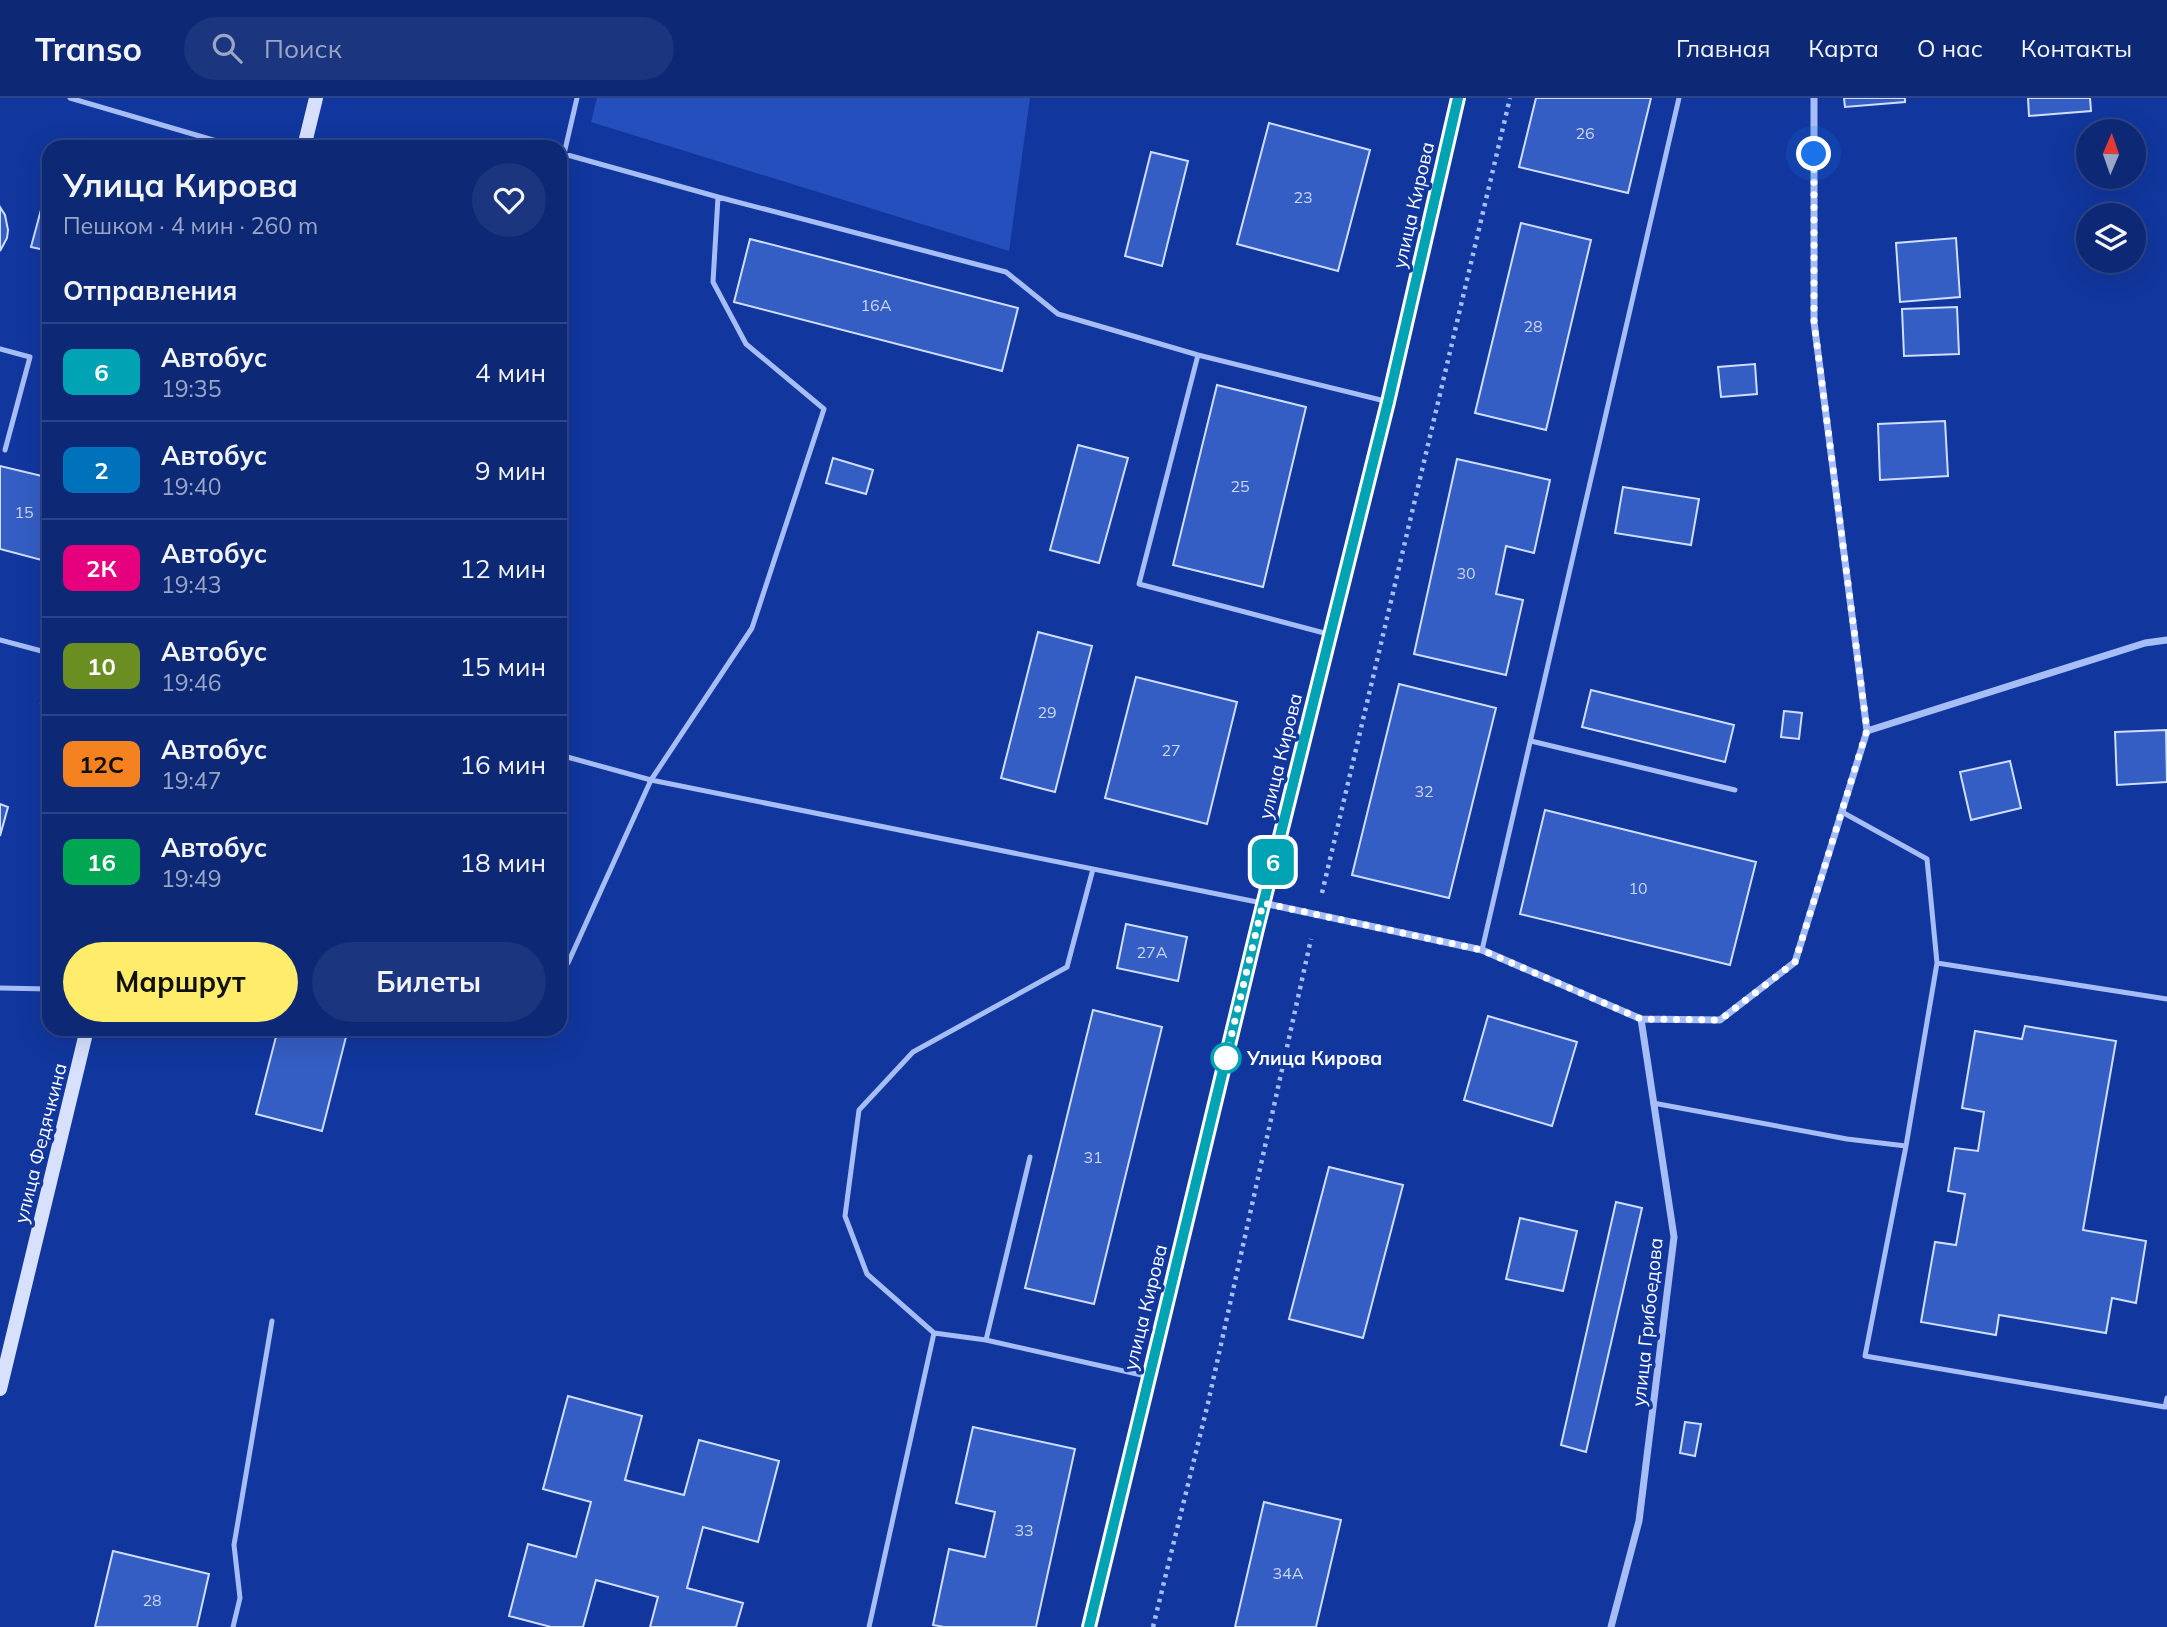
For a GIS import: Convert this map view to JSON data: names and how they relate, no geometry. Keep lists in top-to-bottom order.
{
  "streets": {
    "main road": ["улица Кирова", "улица Федячкина"],
    "street": ["улица Грибоедова"]
  },
  "places": ["Улица Кирова"],
  "lines": ["bus line 6"],
  "house_numbers": [
    "26",
    "23",
    "16А",
    "28",
    "25",
    "15",
    "30",
    "29",
    "27",
    "32",
    "10",
    "27А",
    "31",
    "33",
    "34А",
    "28"
  ],
  "north": "top",
  "page": {
    "header": "Transo",
    "search": "Поиск",
    "nav": [
      "Главная",
      "Карта",
      "О нас",
      "Контакты"
    ],
    "on_map": "6",
    "heading": [
      ["Улица Кирова", "Пешком · 4 мин · 260 m"],
      "Отправления"
    ],
    "list": [
      {
        "mark": "6",
        "name": "Автобус",
        "note": "19:35",
        "value": "4 мин"
      },
      {
        "mark": "2",
        "name": "Автобус",
        "note": "19:40",
        "value": "9 мин"
      },
      {
        "mark": "2К",
        "name": "Автобус",
        "note": "19:43",
        "value": "12 мин"
      },
      {
        "mark": "10",
        "name": "Автобус",
        "note": "19:46",
        "value": "15 мин"
      },
      {
        "mark": "12С",
        "name": "Автобус",
        "note": "19:47",
        "value": "16 мин"
      },
      {
        "mark": "16",
        "name": "Автобус",
        "note": "19:49",
        "value": "18 мин"
      }
    ],
    "buttons": ["Маршрут", "Билеты"]
  }
}
